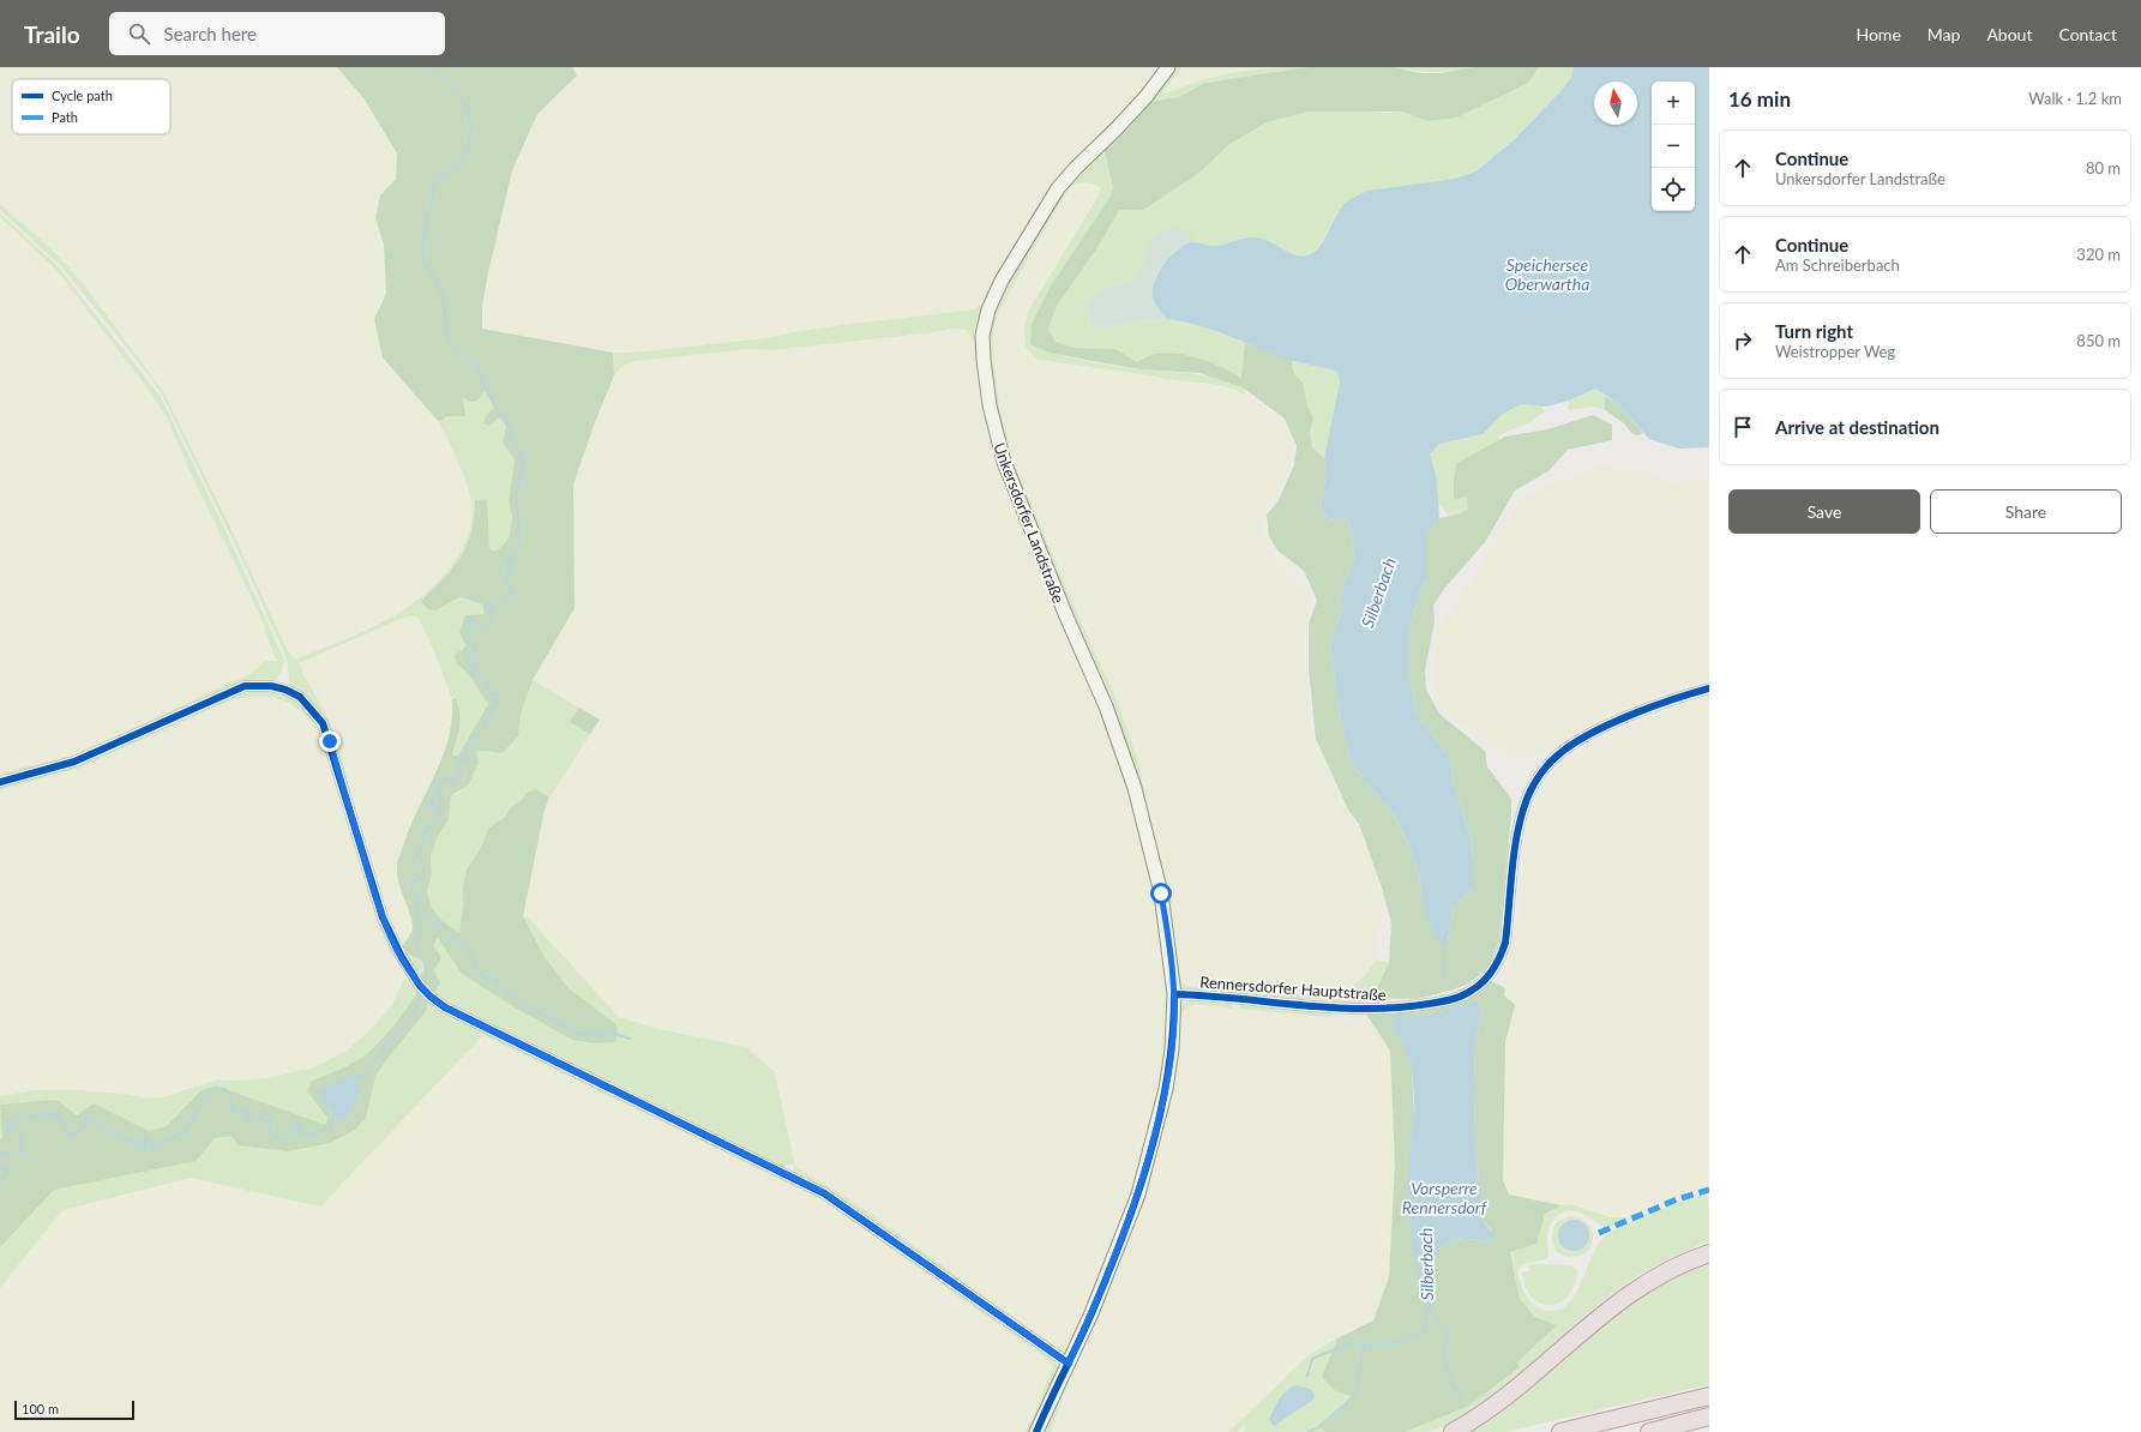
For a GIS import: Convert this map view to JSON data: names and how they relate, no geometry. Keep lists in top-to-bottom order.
{
  "streets": {
    "street": ["Unkersdorfer Landstraße", "Rennersdorfer Hauptstraße"]
  },
  "crossings": [
    ["Unkersdorfer Landstraße", "Rennersdorfer Hauptstraße"]
  ],
  "water": ["Speichersee Oberwartha", "Silberbach", "Vorsperre Rennersdorf"],
  "legend": ["Cycle path", "Path"],
  "scale_bar": "100 m",
  "north": "top",
  "page": {
    "header": "Trailo",
    "search": "Search here",
    "nav": [
      "Home",
      "Map",
      "About",
      "Contact"
    ],
    "heading": ["16 min", "Walk · 1.2 km"],
    "map_buttons": ["+", "−"],
    "list": [
      ["Continue", "Unkersdorfer Landstraße", "80 m"],
      ["Continue", "Am Schreiberbach", "320 m"],
      ["Turn right", "Weistropper Weg", "850 m"],
      "Arrive at destination"
    ],
    "buttons": ["Save", "Share"],
    "scale": "100 m"
  }
}
